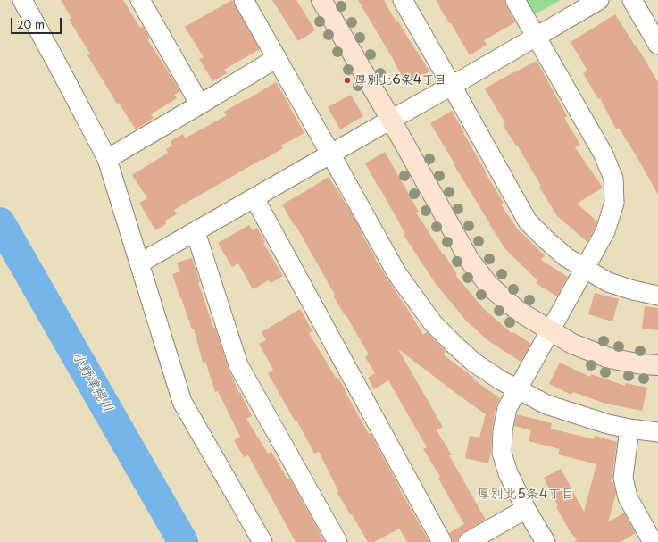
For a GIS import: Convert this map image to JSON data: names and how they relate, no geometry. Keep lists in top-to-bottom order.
{
  "districts": ["厚別北5条4丁目"],
  "water": ["小野津幌川"],
  "places": ["厚別北6条4丁目"],
  "scale_bar": "20 m"
}
